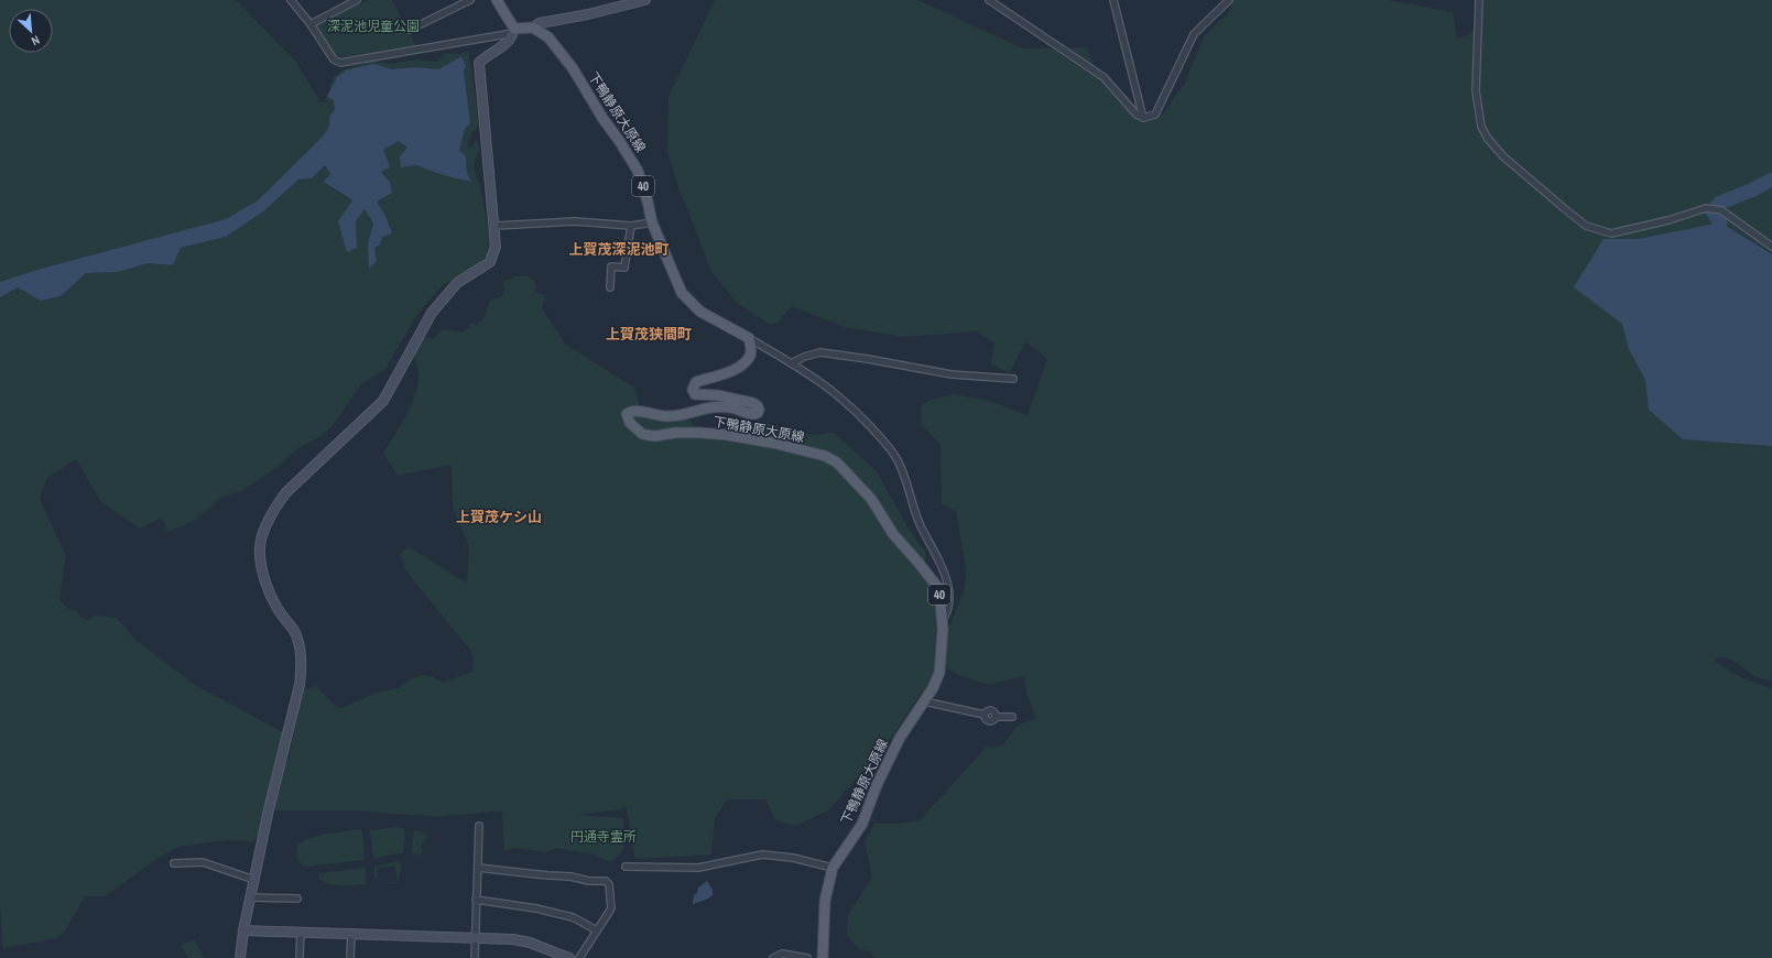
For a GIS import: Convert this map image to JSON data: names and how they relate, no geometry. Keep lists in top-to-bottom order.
{
  "streets": {
    "main road": ["下鴨静原大原線", "40"]
  },
  "districts": ["上賀茂深泥池町", "上賀茂狭間町", "上賀茂ケシ山"],
  "parks": ["深泥池児童公園", "円通寺霊所"],
  "north": "bottom right"
}
